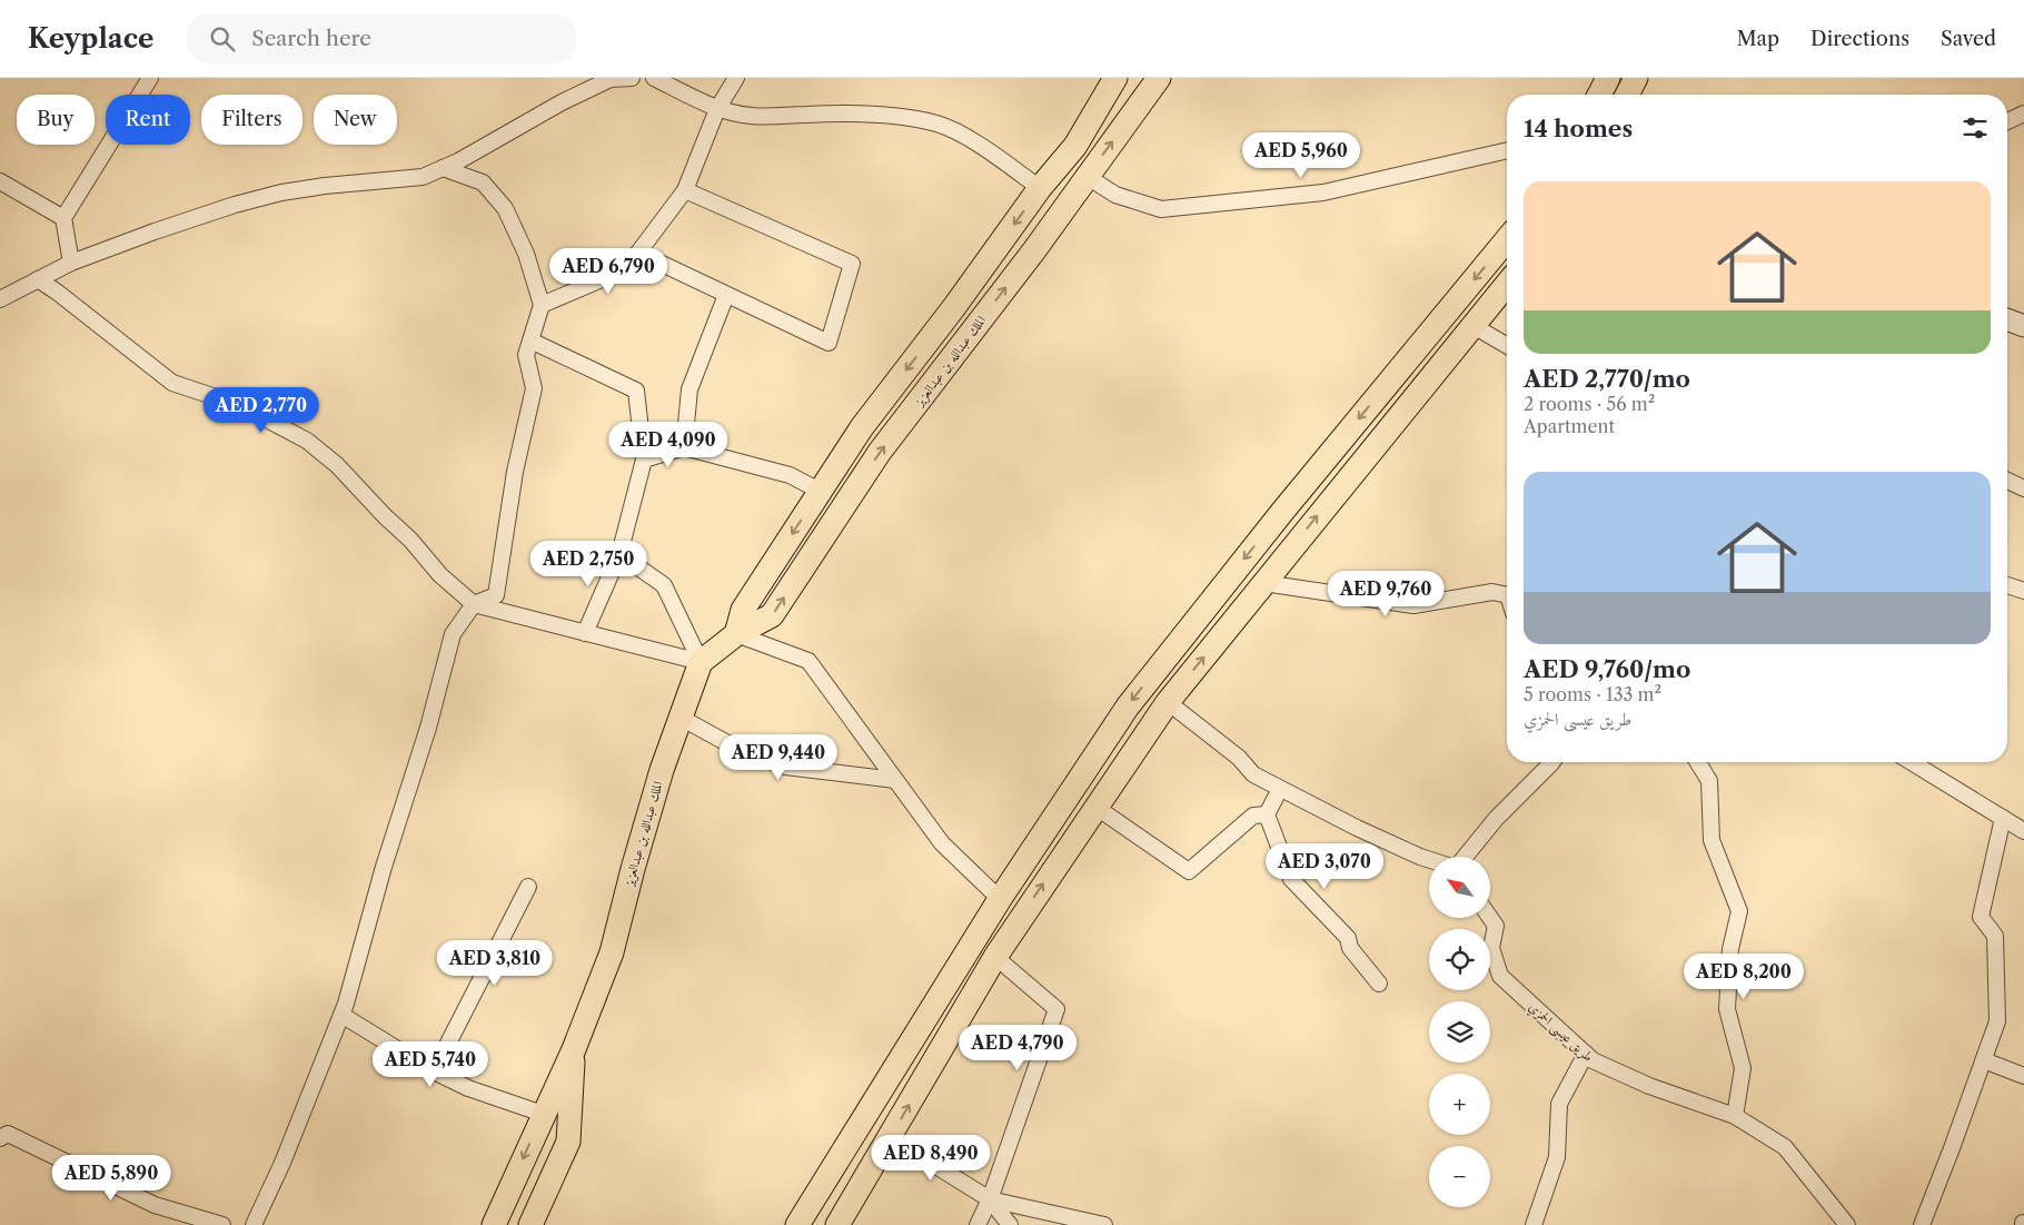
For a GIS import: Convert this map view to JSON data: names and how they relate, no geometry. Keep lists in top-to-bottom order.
{
  "streets": {
    "main road": ["الملك عبدالله بن عبدالعزيز"],
    "street": ["طريق عيسى الحمزي"]
  },
  "north": "top left",
  "page": {
    "header": "Keyplace",
    "search": "Search here",
    "nav": ["Map", "Directions", "Saved"],
    "chip": [
      "Buy",
      "Rent",
      "Filters",
      "New"
    ],
    "heading": "14 homes",
    "price": [
      "AED 5,960",
      "AED 6,790",
      "AED 2,770",
      "AED 4,090",
      "AED 2,750",
      "AED 9,760",
      "AED 9,440",
      "AED 3,070",
      "AED 3,810",
      "AED 8,200",
      "AED 4,790",
      "AED 5,740",
      "AED 8,490",
      "AED 5,890"
    ],
    "list": [
      {
        "name": "AED 2,770/mo",
        "note": "2 rooms · 56 m² · Apartment"
      },
      {
        "name": "AED 9,760/mo",
        "note": "5 rooms · 133 m² · طريق عيسى الحمزي"
      }
    ],
    "map_buttons": ["+", "−"]
  }
}
